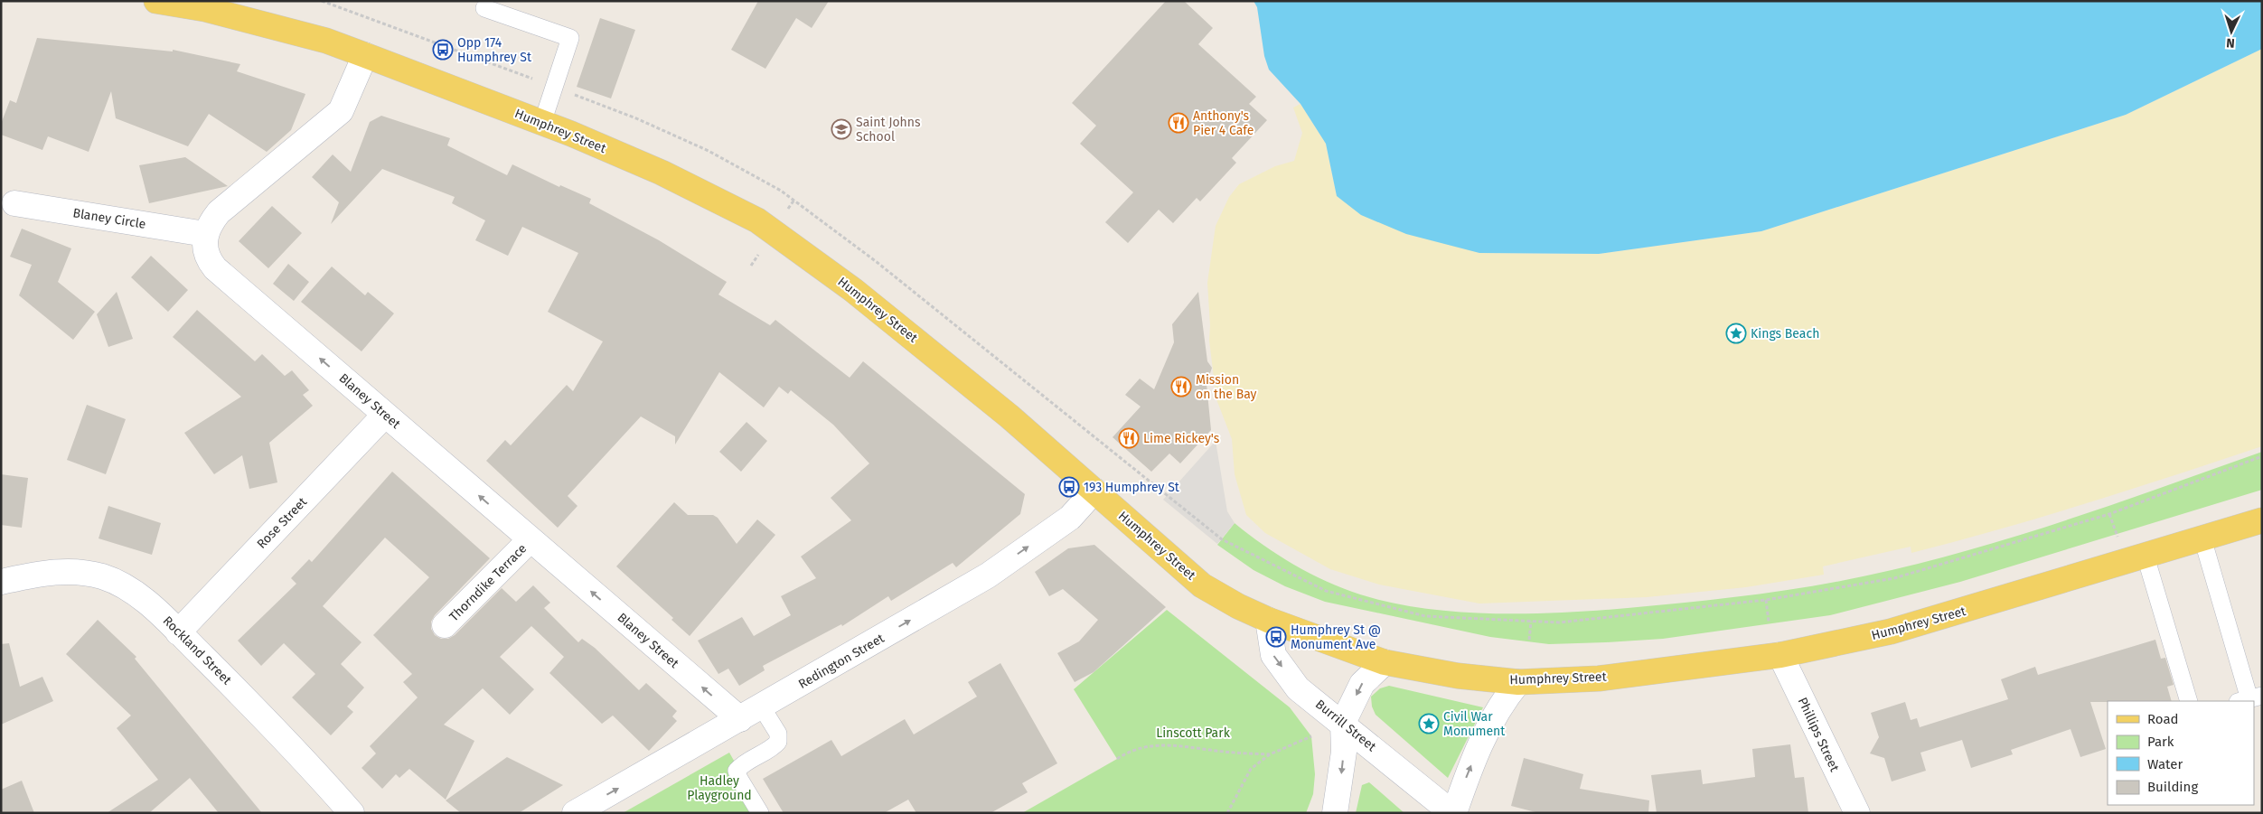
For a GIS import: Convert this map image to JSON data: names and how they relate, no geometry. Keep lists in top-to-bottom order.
{
  "streets": {
    "main road": ["Humphrey Street"],
    "street": [
      "Blaney Circle",
      "Blaney Street",
      "Rose Street",
      "Thorndike Terrace",
      "Rockland Street",
      "Redington Street",
      "Burrill Street",
      "Phillips Street"
    ]
  },
  "crossings": [
    ["Humphrey Street", "Redington Street"],
    ["Humphrey Street", "Burrill Street"],
    ["Humphrey Street", "Phillips Street"],
    ["Blaney Circle", "Blaney Street"],
    ["Blaney Street", "Rose Street"],
    ["Blaney Street", "Thorndike Terrace"],
    ["Blaney Street", "Redington Street"],
    ["Rose Street", "Rockland Street"]
  ],
  "one_way": ["Blaney Street", "Redington Street", "Burrill Street"],
  "parks": ["Linscott Park", "Hadley Playground"],
  "places": {
    "bus stop": ["Opp 174 Humphrey St", "193 Humphrey St", "Humphrey St @ Monument Ave"],
    "restaurant": ["Anthony's Pier 4 Cafe", "Mission on the Bay", "Lime Rickey's"],
    "school or university": ["Saint Johns School"],
    "place": ["Kings Beach", "Civil War Monument"]
  },
  "legend": [
    "Road",
    "Park",
    "Water",
    "Building"
  ],
  "north": "bottom"
}
